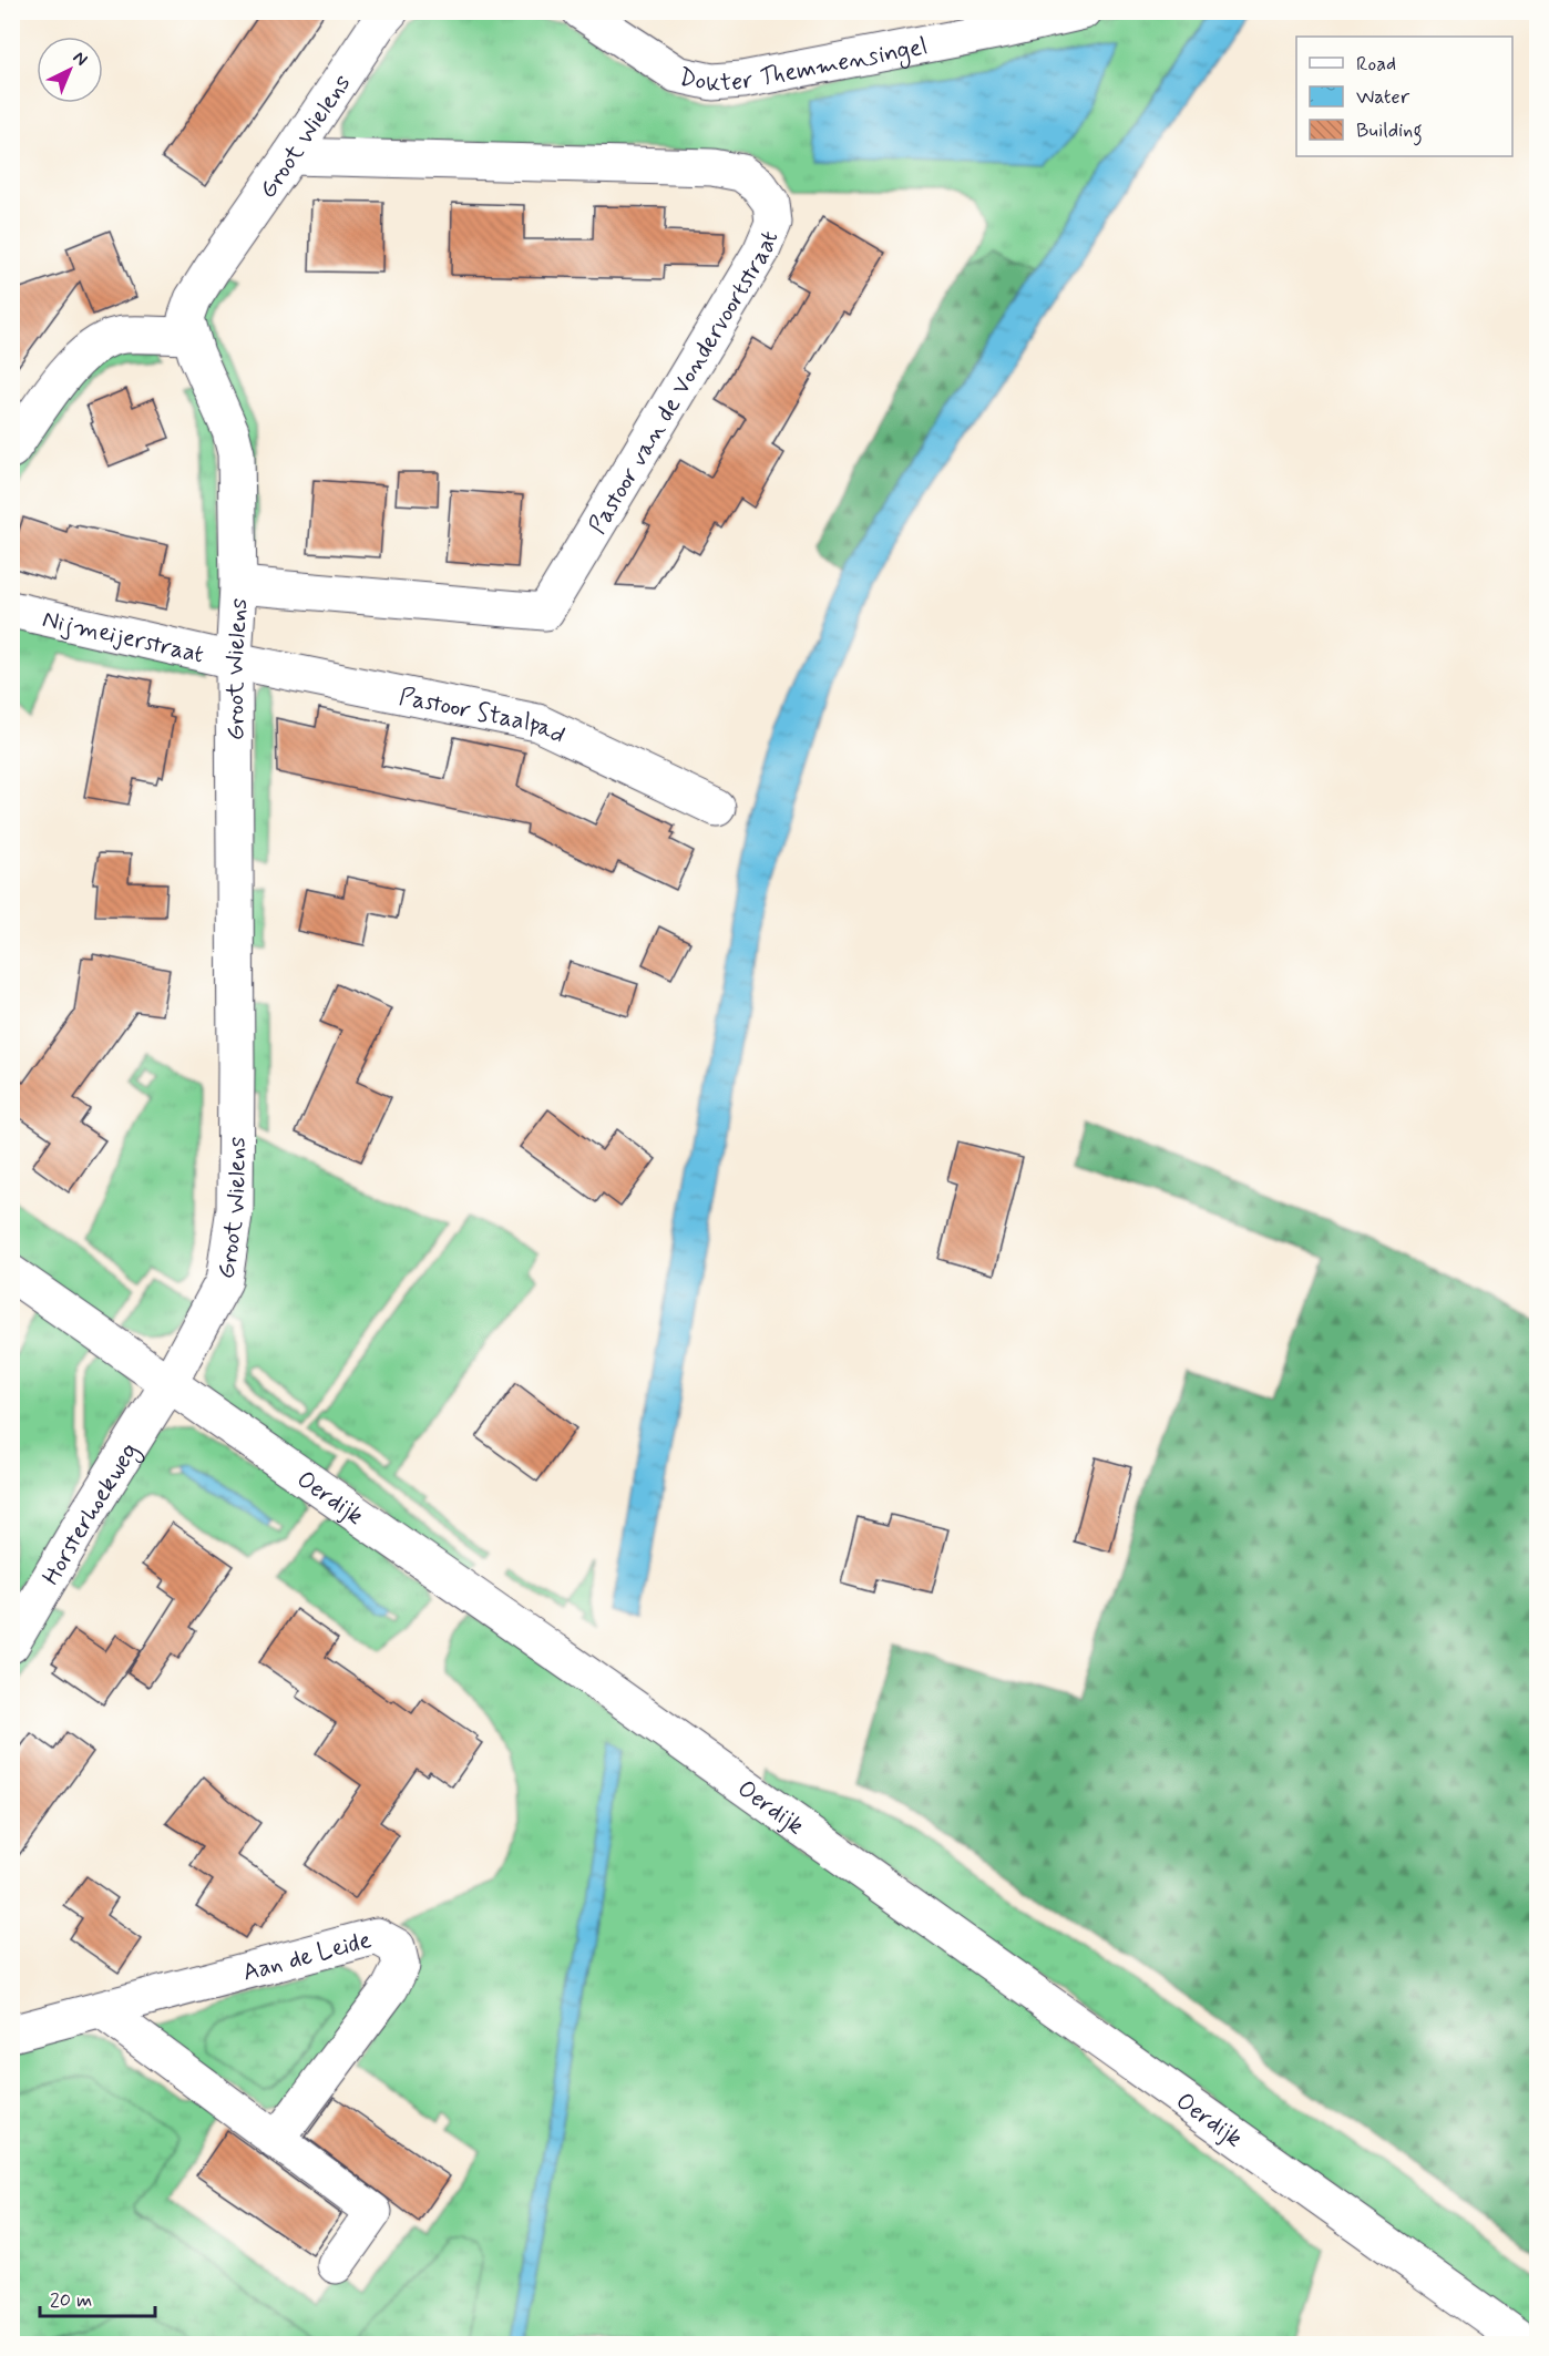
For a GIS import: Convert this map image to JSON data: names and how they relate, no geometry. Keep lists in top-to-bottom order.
{
  "streets": {
    "street": [
      "Dokter Themmensingel",
      "Groot Wielens",
      "Pastoor van de Vondervoortstraat",
      "Nijmeijerstraat",
      "Pastoor Staalpad",
      "Oerdijk",
      "Horsterhoekweg",
      "Aan de Leide"
    ]
  },
  "crossings": [
    ["Groot Wielens", "Pastoor van de Vondervoortstraat"],
    ["Groot Wielens", "Nijmeijerstraat"],
    ["Groot Wielens", "Pastoor Staalpad"],
    ["Groot Wielens", "Oerdijk"],
    ["Groot Wielens", "Horsterhoekweg"],
    ["Nijmeijerstraat", "Pastoor Staalpad"],
    ["Oerdijk", "Horsterhoekweg"]
  ],
  "legend": ["Road", "Water", "Building"],
  "scale_bar": "20 m",
  "north": "top right"
}
